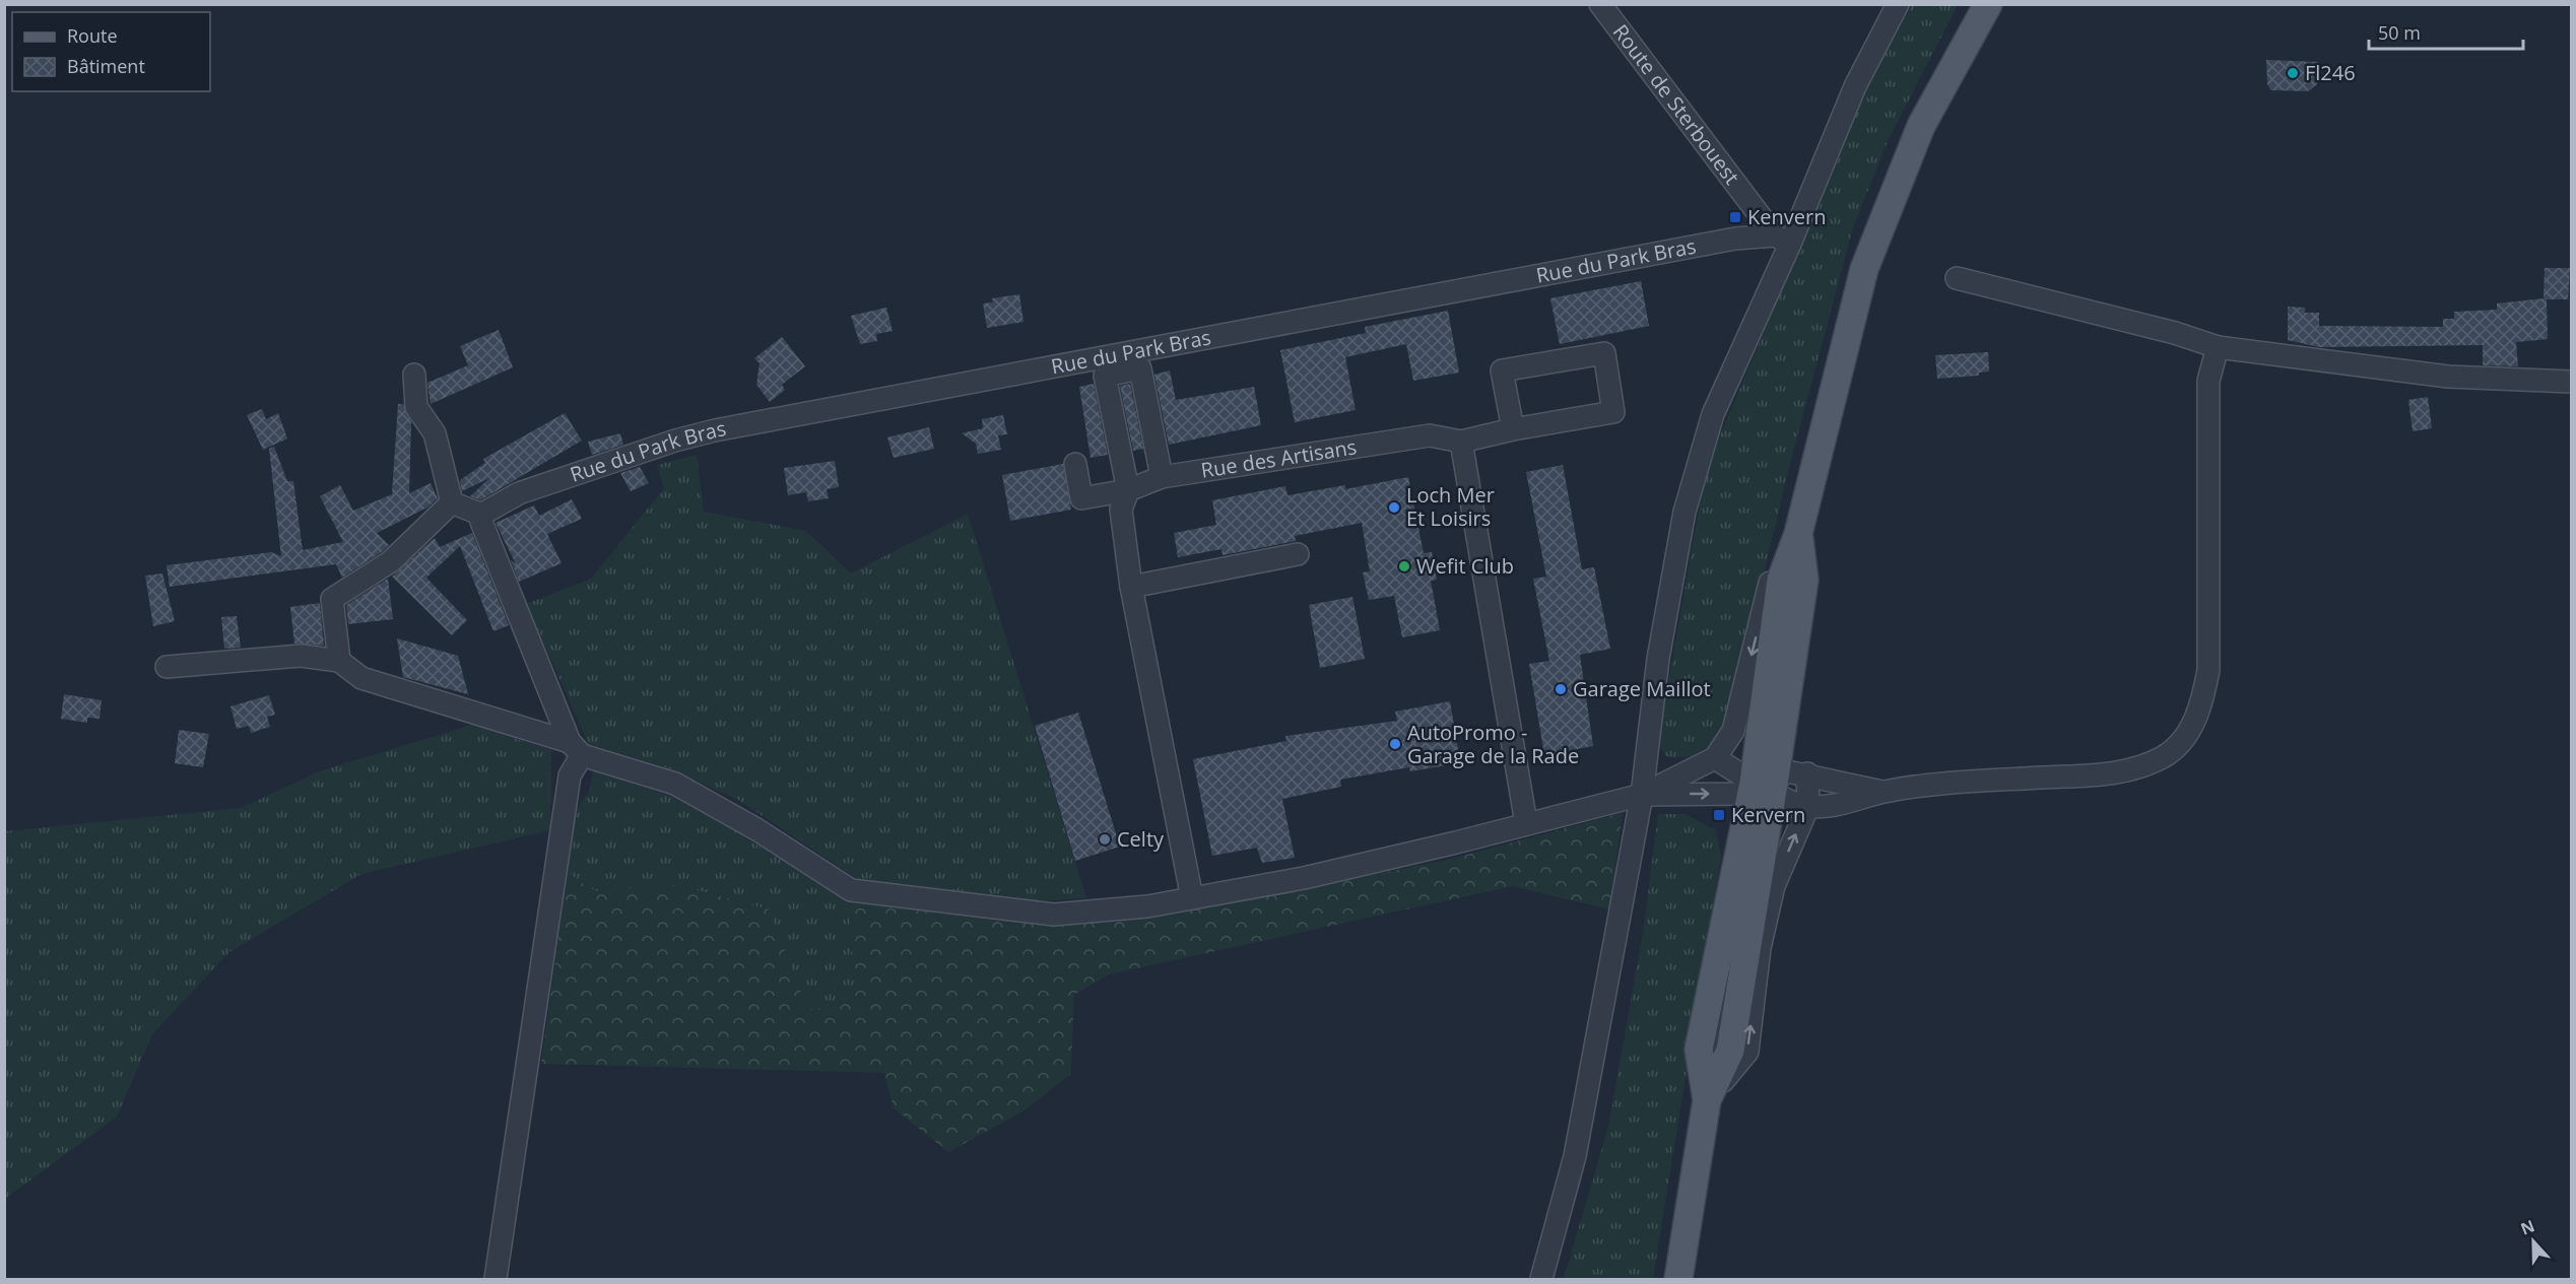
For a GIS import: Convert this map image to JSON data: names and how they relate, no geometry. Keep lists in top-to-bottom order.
{
  "streets": {
    "street": ["Route de Sterbouest", "Rue du Park Bras", "Rue des Artisans"]
  },
  "crossings": [
    ["Route de Sterbouest", "Rue du Park Bras"]
  ],
  "places": {
    "other": [
      "Fl246",
      "Loch Mer Et Loisirs",
      "Wefit Club",
      "Garage Maillot",
      "AutoPromo - Garage de la Rade",
      "Celty"
    ],
    "transit": ["Kenvern", "Kervern"]
  },
  "legend": ["Route", "Bâtiment"],
  "scale_bar": "50 m",
  "north": "top"
}
